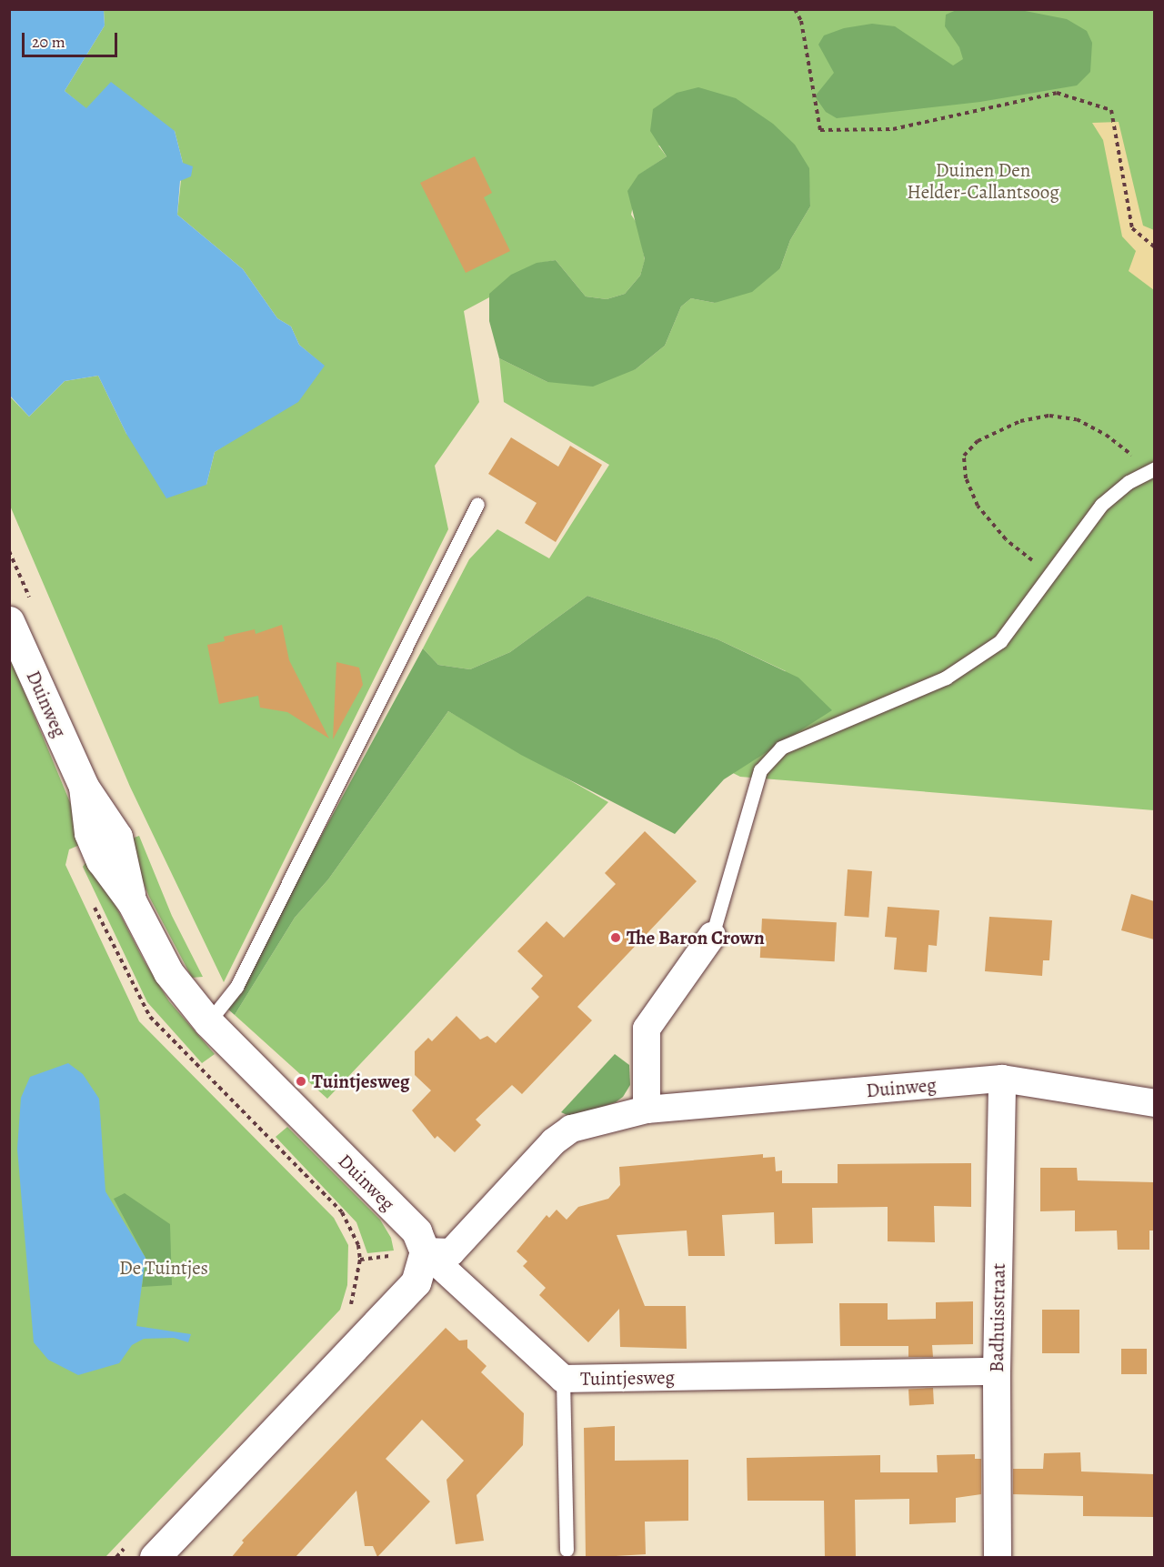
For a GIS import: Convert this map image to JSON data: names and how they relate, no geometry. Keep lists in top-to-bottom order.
{
  "streets": {
    "street": ["Duinweg", "Badhuisstraat", "Tuintjesweg"]
  },
  "crossings": [
    ["Duinweg", "Badhuisstraat"],
    ["Duinweg", "Tuintjesweg"],
    ["Badhuisstraat", "Tuintjesweg"]
  ],
  "parks": ["Duinen Den Helder-Callantsoog", "De Tuintjes"],
  "places": ["The Baron Crown", "Tuintjesweg"],
  "scale_bar": "20 m"
}
